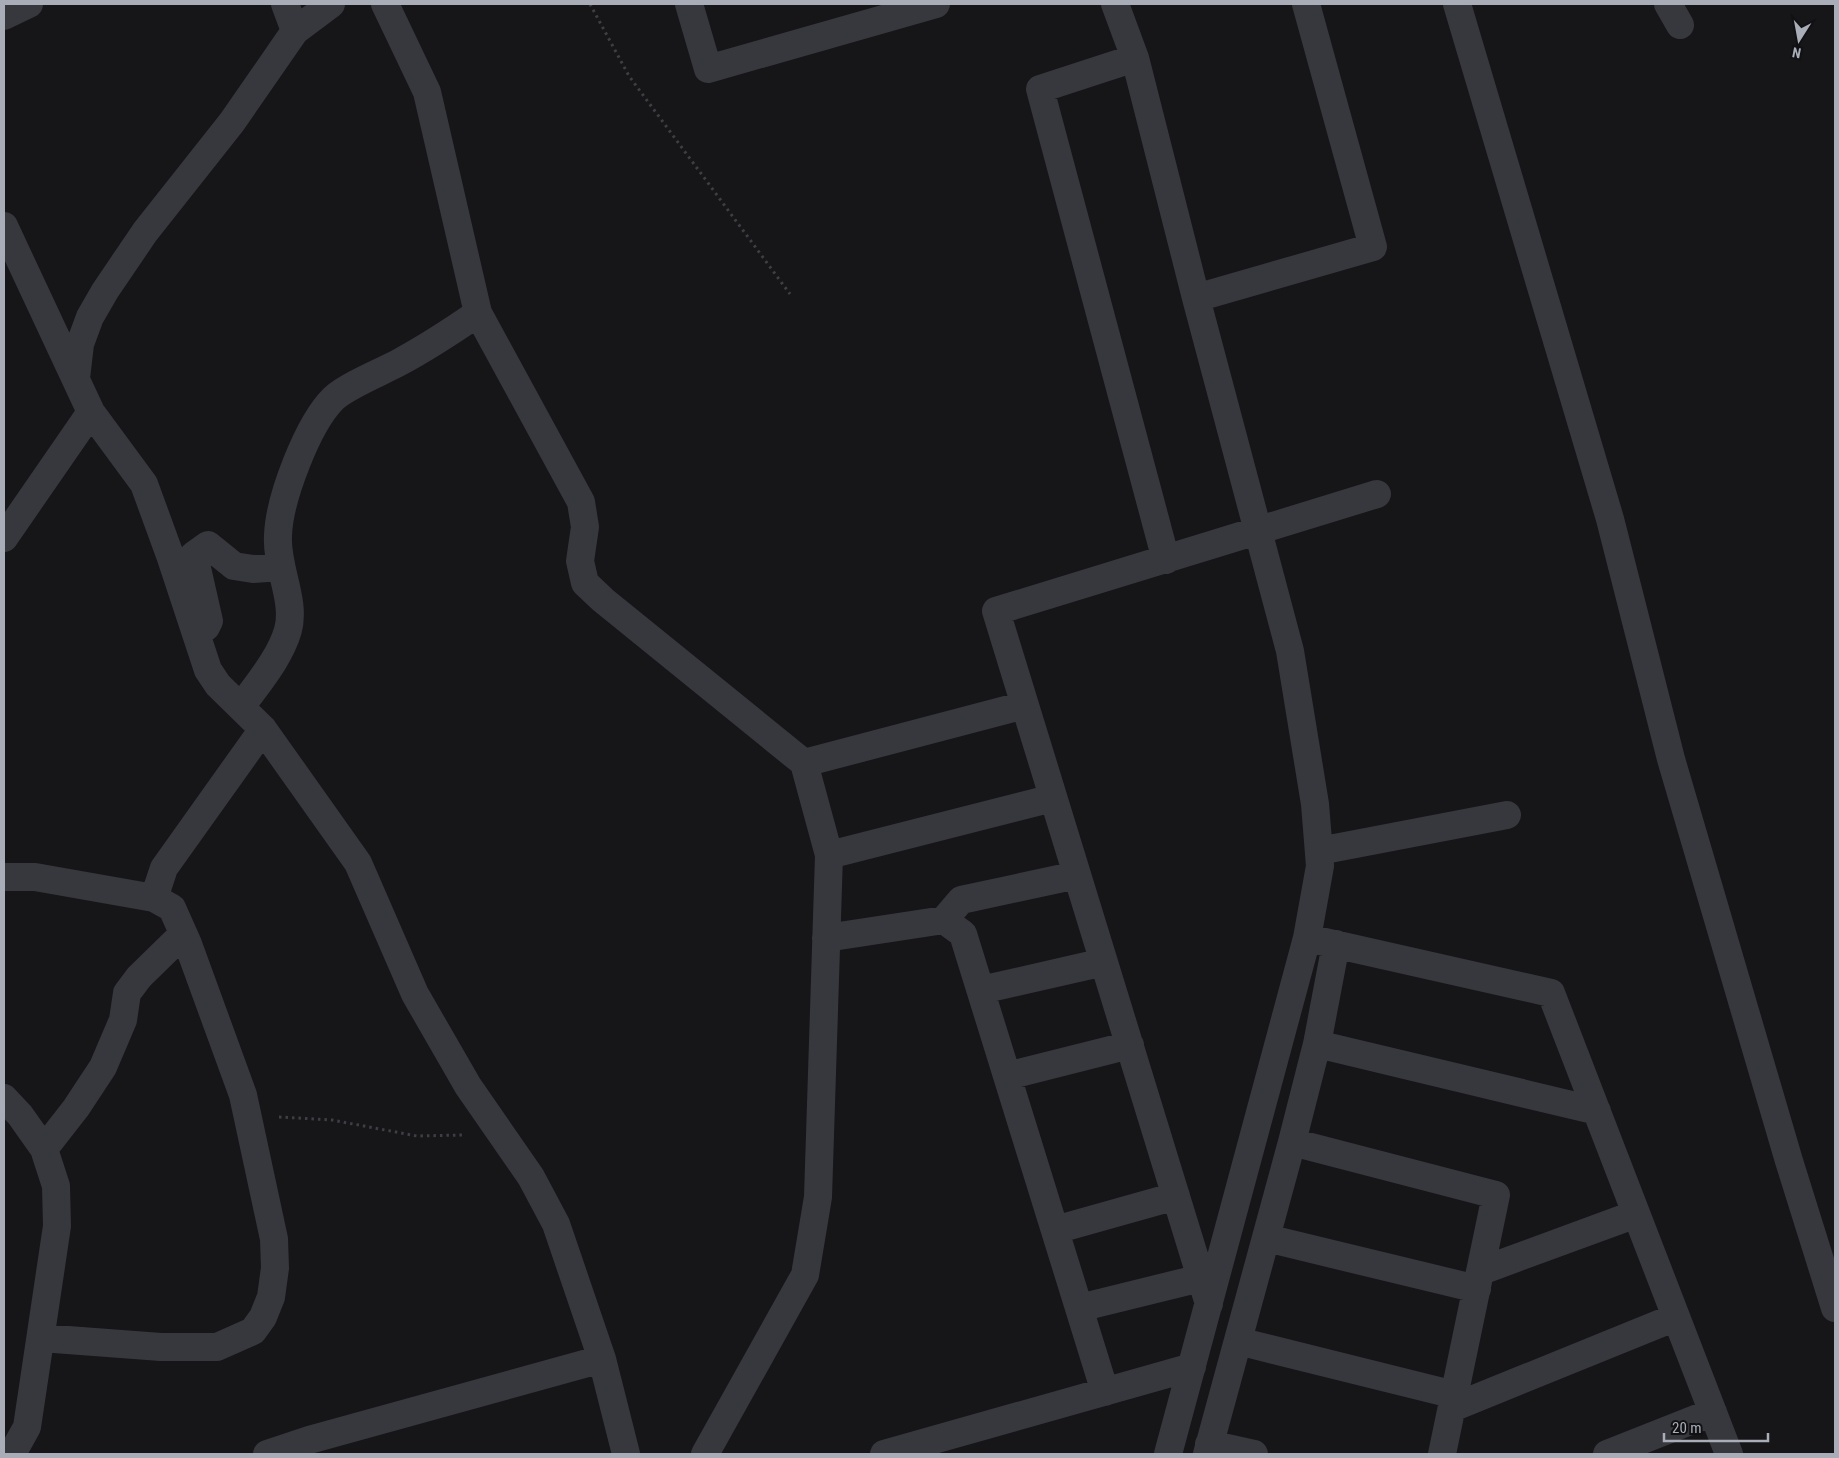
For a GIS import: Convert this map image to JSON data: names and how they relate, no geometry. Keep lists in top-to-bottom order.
{
  "scale_bar": "20 m",
  "north": "bottom"
}
